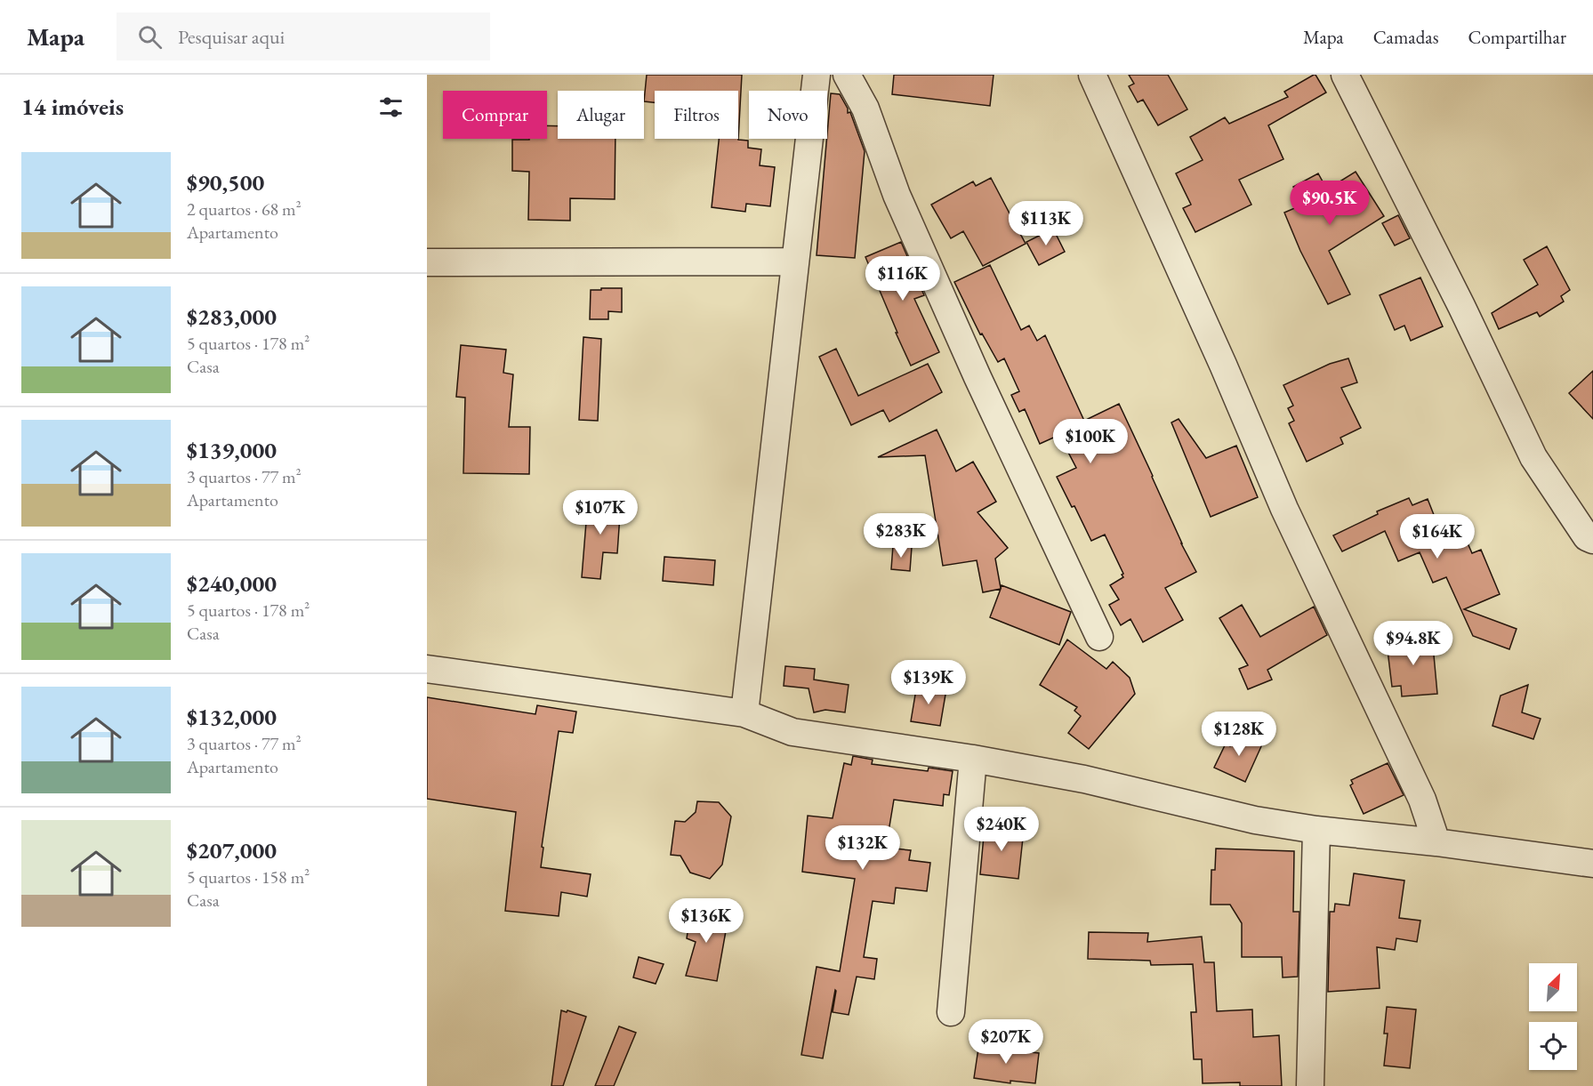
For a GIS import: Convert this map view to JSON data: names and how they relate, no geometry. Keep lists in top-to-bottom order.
{
  "north": "top right",
  "page": {
    "header": "Mapa",
    "search": "Pesquisar aqui",
    "nav": ["Mapa", "Camadas", "Compartilhar"],
    "heading": "14 imóveis",
    "chip": [
      "Comprar",
      "Alugar",
      "Filtros",
      "Novo"
    ],
    "list": [
      {
        "name": "$90,500",
        "note": "2 quartos · 68 m² · Apartamento"
      },
      {
        "name": "$283,000",
        "note": "5 quartos · 178 m² · Casa"
      },
      {
        "name": "$139,000",
        "note": "3 quartos · 77 m² · Apartamento"
      },
      {
        "name": "$240,000",
        "note": "5 quartos · 178 m² · Casa"
      },
      {
        "name": "$132,000",
        "note": "3 quartos · 77 m² · Apartamento"
      },
      {
        "name": "$207,000",
        "note": "5 quartos · 158 m² · Casa"
      }
    ],
    "price": [
      "$90.5K",
      "$113K",
      "$116K",
      "$100K",
      "$107K",
      "$283K",
      "$164K",
      "$94.8K",
      "$139K",
      "$128K",
      "$240K",
      "$132K",
      "$136K",
      "$207K"
    ]
  }
}
